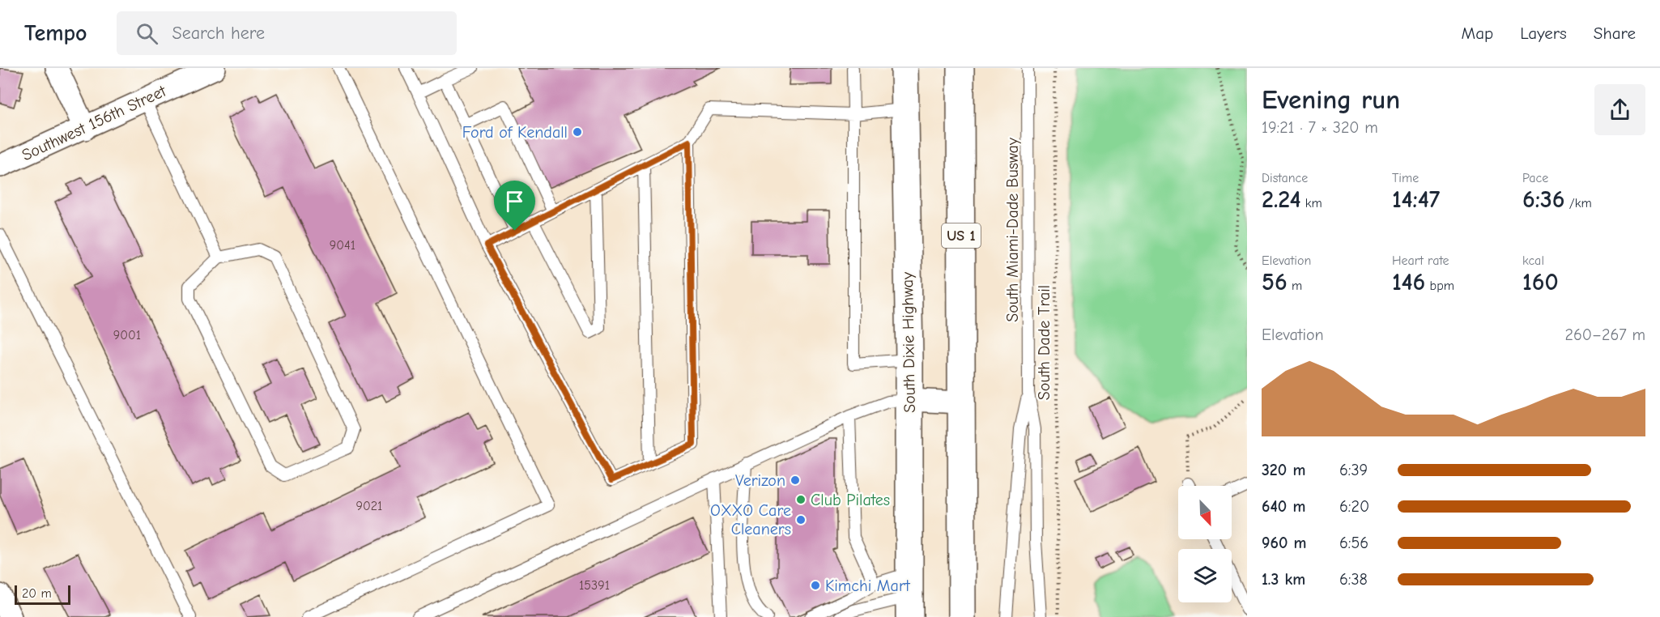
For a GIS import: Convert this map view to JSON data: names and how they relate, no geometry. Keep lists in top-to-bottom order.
{
  "streets": {
    "highway": ["US 1", "South Dixie Highway"],
    "street": ["Southwest 156th Street"],
    "lane": ["South Miami-Dade Busway"],
    "path": ["South Dade Trail"]
  },
  "places": [
    "Ford of Kendall",
    "Verizon",
    "Club Pilates",
    "OXXO Care Cleaners",
    "Kimchi Mart"
  ],
  "house_numbers": [
    "9041",
    "9001",
    "9021",
    "15391"
  ],
  "scale_bar": "20 m",
  "north": "bottom right",
  "page": {
    "header": "Tempo",
    "search": "Search here",
    "nav": ["Map", "Layers", "Share"],
    "heading": ["Evening run", "19:21 · 7 × 320 m"],
    "stats": [
      ["Distance", "2.24 km"],
      ["Time", "14:47"],
      ["Pace", "6:36 /km"],
      ["Elevation", "56 m"],
      ["Heart rate", "146 bpm"],
      ["kcal", "160"]
    ],
    "chart": ["Elevation", "260–267 m"],
    "list": [
      {
        "name": "320 m",
        "note": "6:39"
      },
      {
        "name": "640 m",
        "note": "6:20"
      },
      {
        "name": "960 m",
        "note": "6:56"
      },
      {
        "name": "1.3 km",
        "note": "6:38"
      }
    ],
    "scale": "20 m"
  }
}
